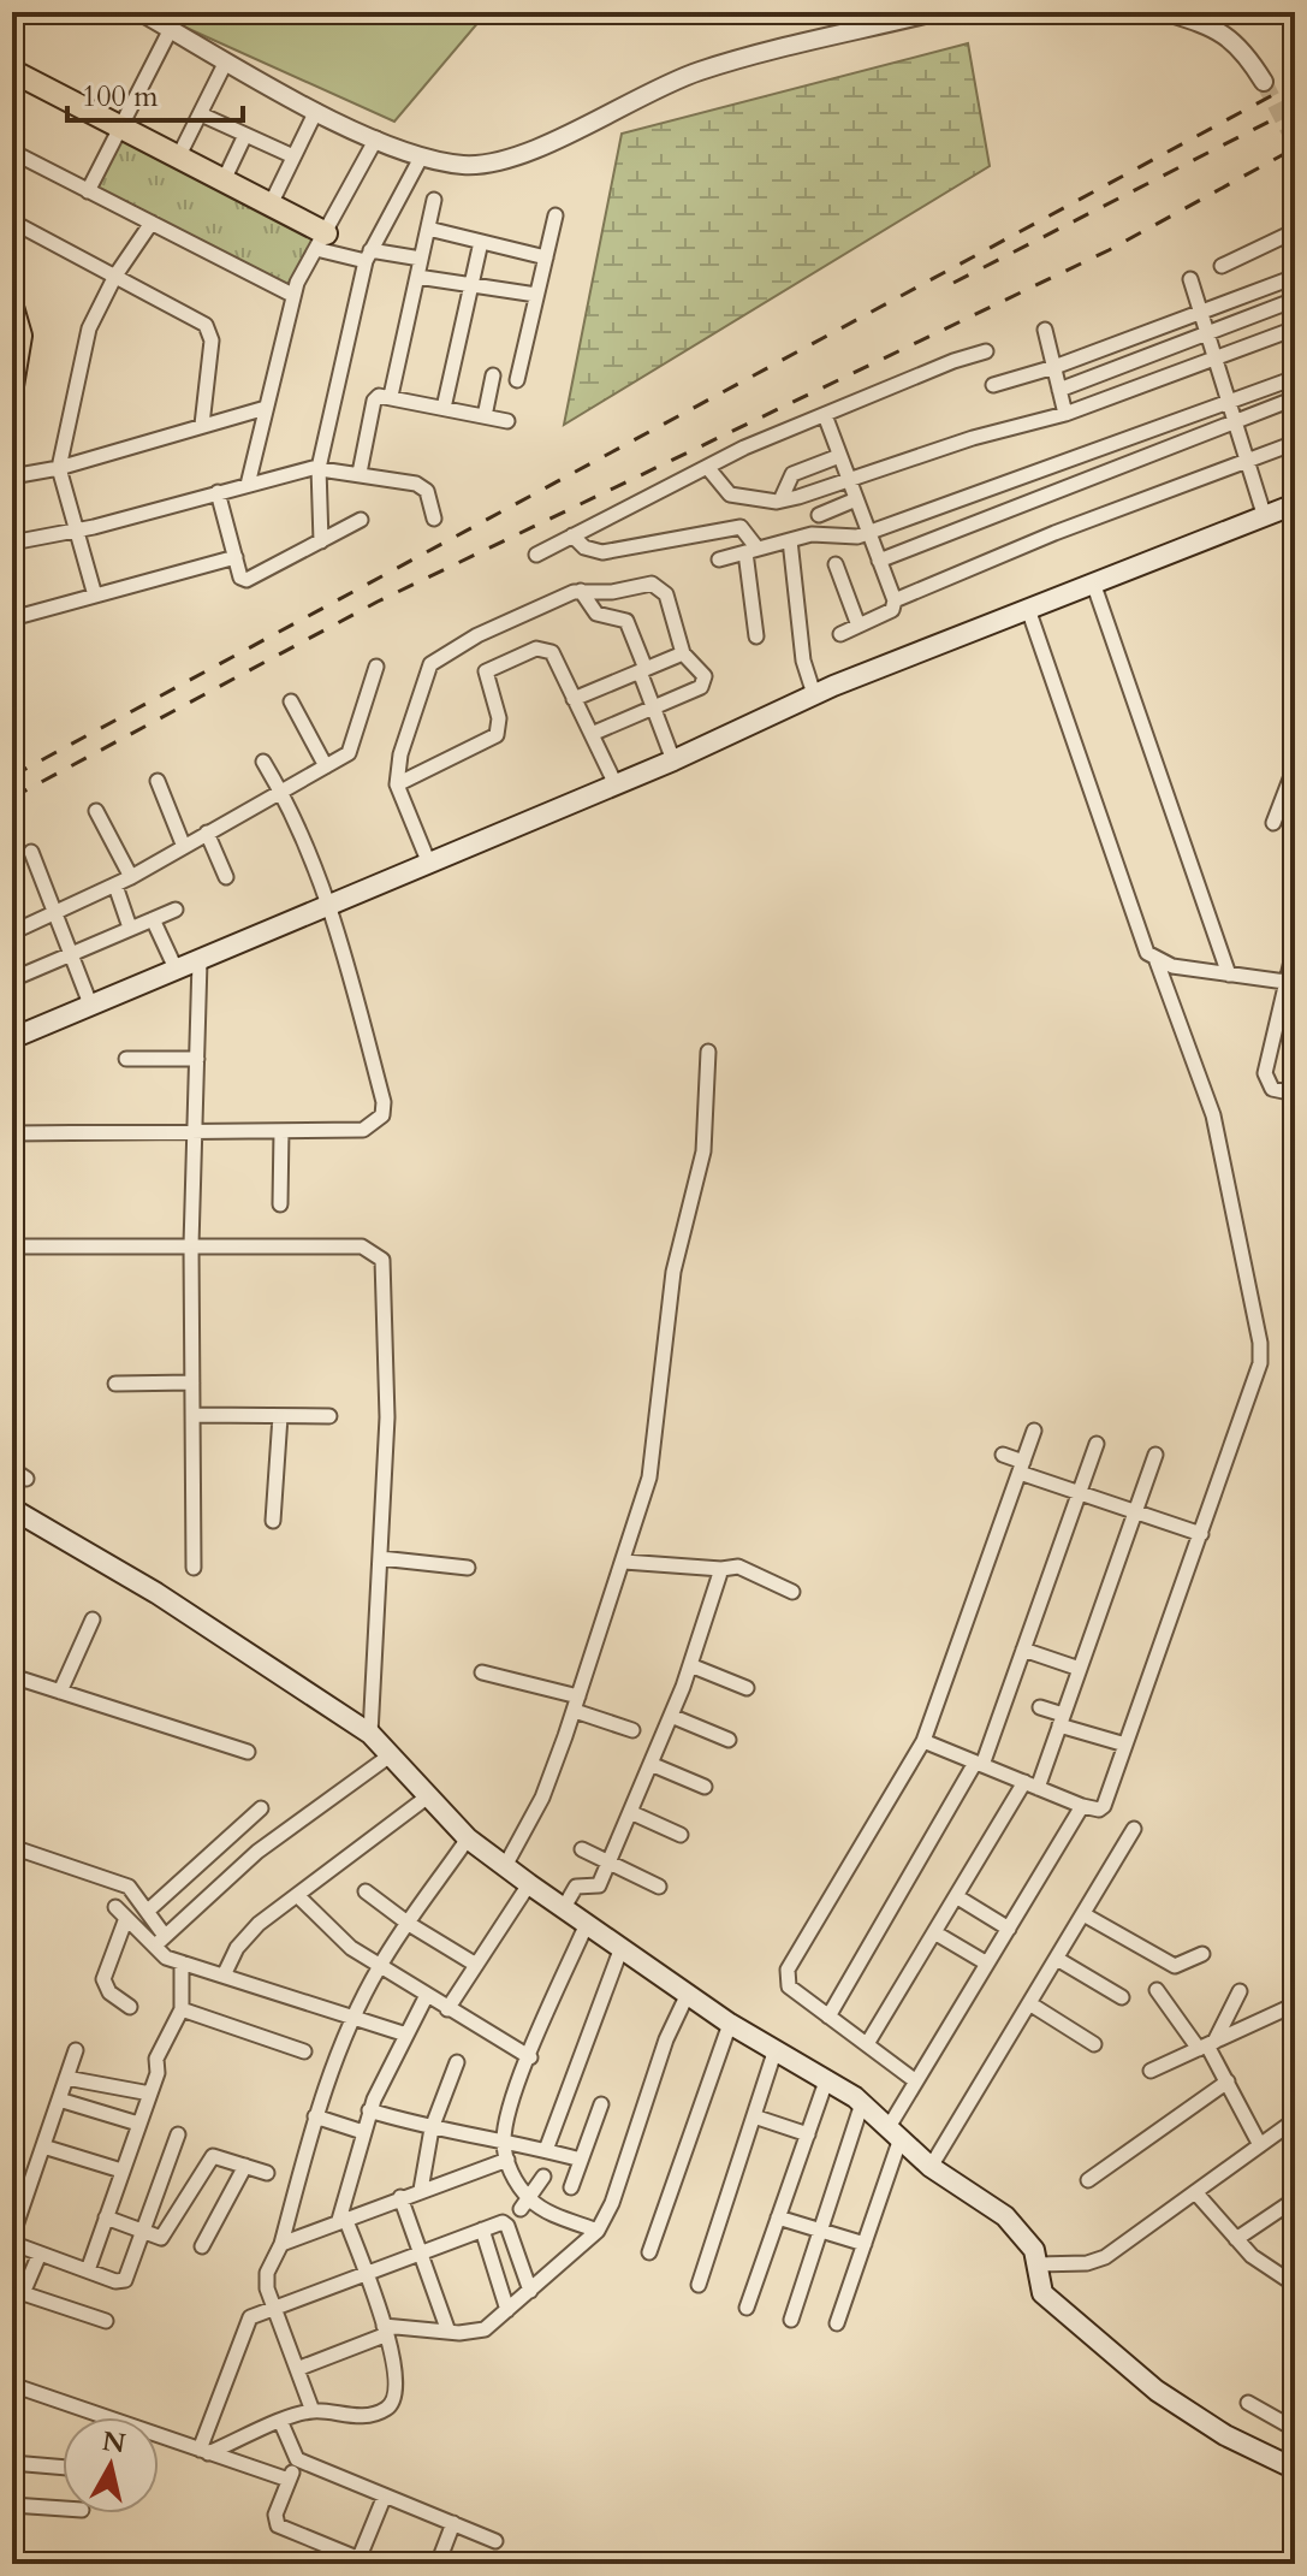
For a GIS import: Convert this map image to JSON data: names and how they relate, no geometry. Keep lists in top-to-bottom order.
{
  "scale_bar": "100 m",
  "north": "top"
}
